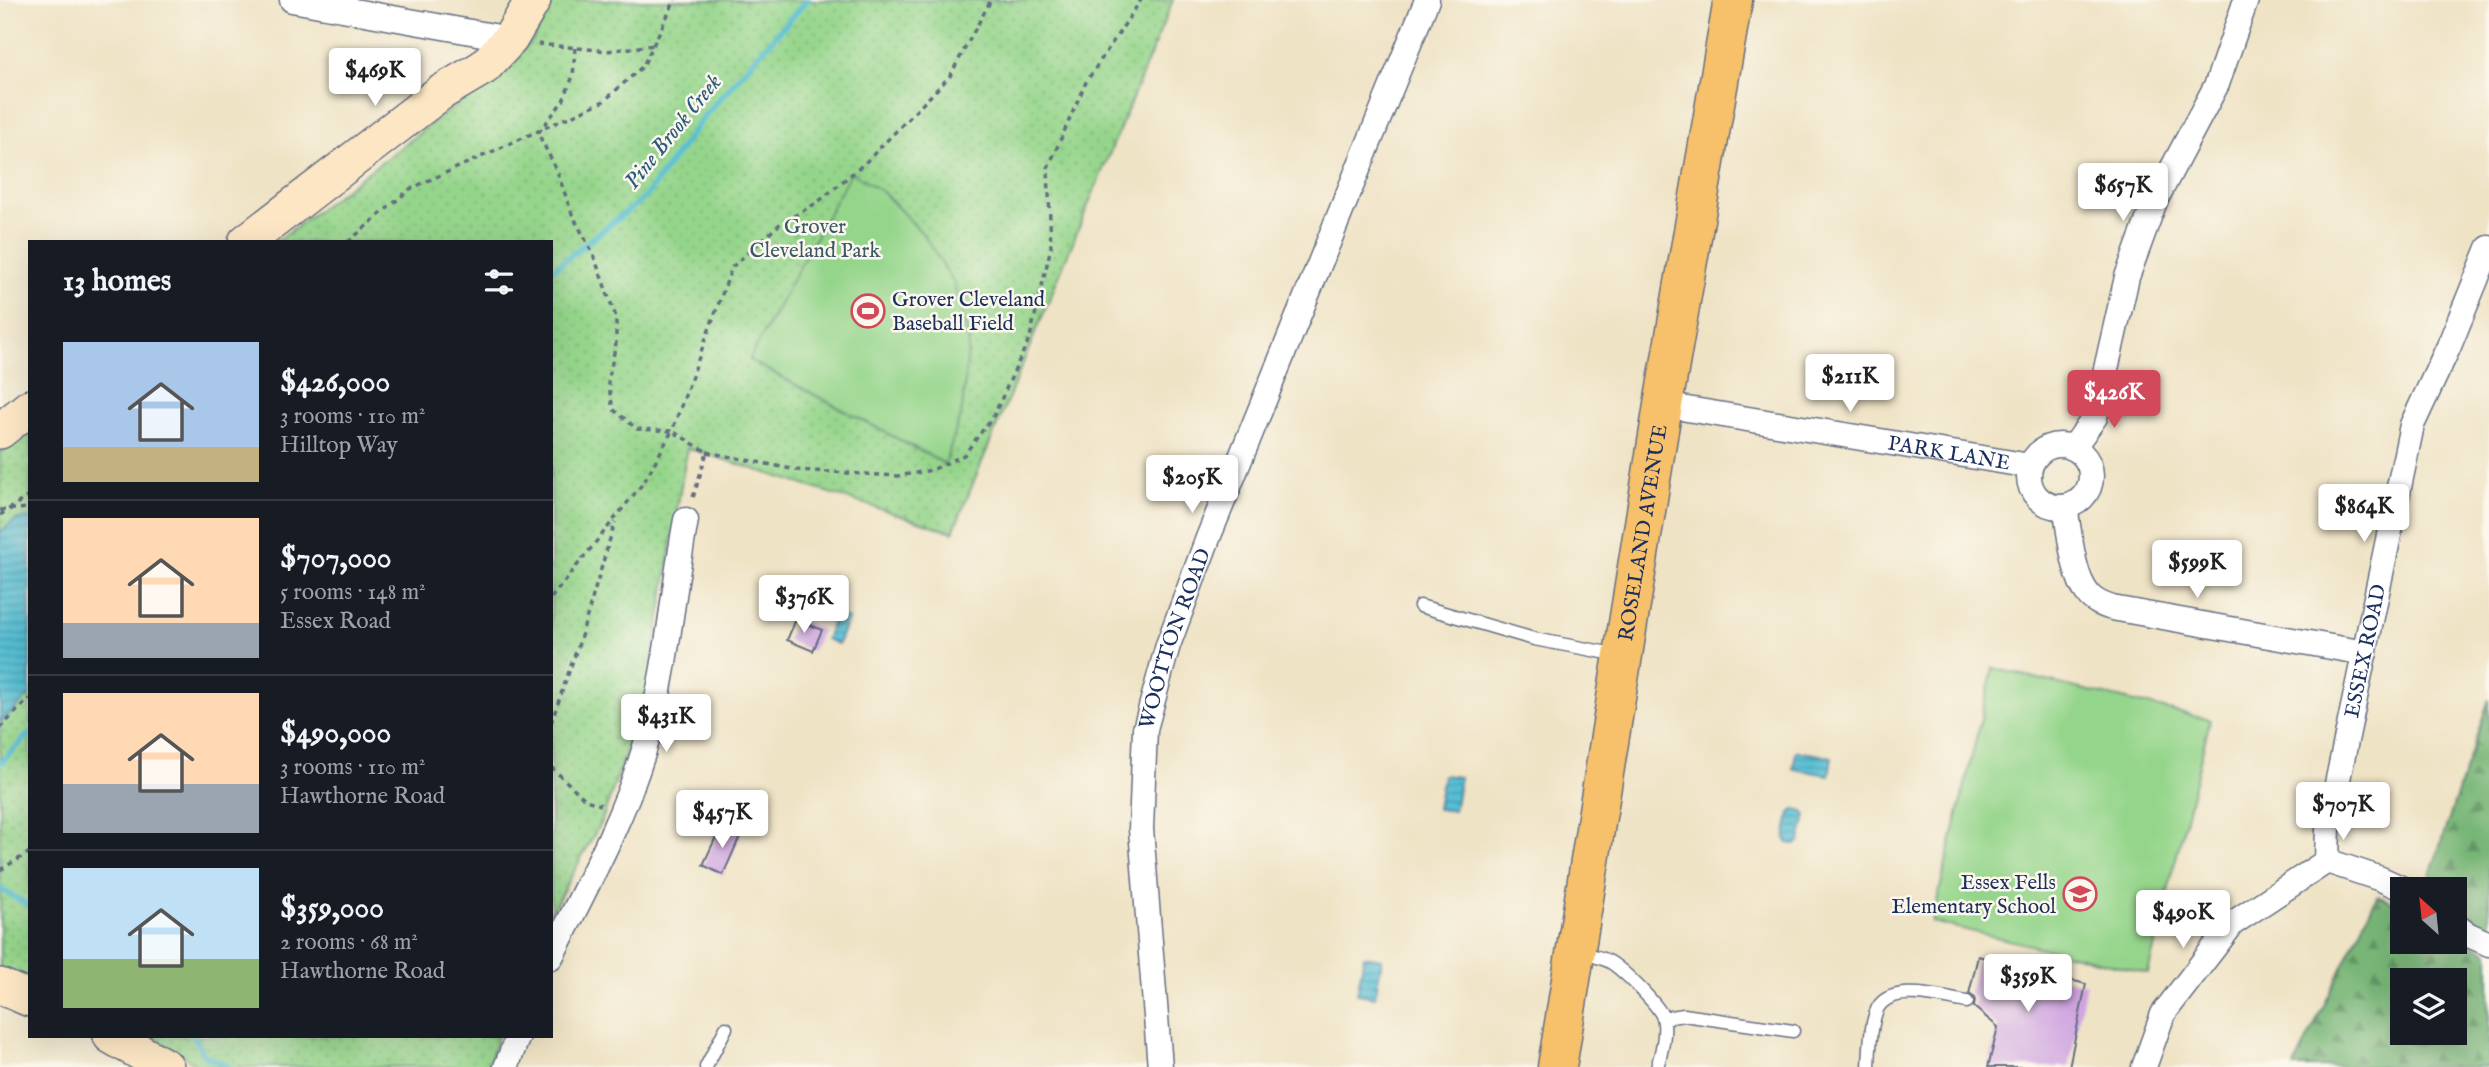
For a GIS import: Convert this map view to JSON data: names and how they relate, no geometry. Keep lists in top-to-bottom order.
{
  "streets": {
    "main road": ["ROSELAND AVENUE"],
    "street": ["PARK LANE", "WOOTTON ROAD", "ESSEX ROAD"]
  },
  "crossings": [
    ["PARK LANE", "ROSELAND AVENUE"]
  ],
  "water": ["Pine Brook Creek"],
  "parks": ["Grover Cleveland Park"],
  "places": {
    "sports": ["Grover Cleveland Baseball Field"],
    "school or university": ["Essex Fells Elementary School"]
  },
  "north": "top left",
  "page": {
    "price": [
      "$469K",
      "$657K",
      "$211K",
      "$426K",
      "$205K",
      "$864K",
      "$599K",
      "$376K",
      "$431K",
      "$707K",
      "$457K",
      "$490K",
      "$359K"
    ],
    "heading": "13 homes",
    "list": [
      {
        "name": "$426,000",
        "note": "3 rooms · 110 m² · Hilltop Way"
      },
      {
        "name": "$707,000",
        "note": "5 rooms · 148 m² · Essex Road"
      },
      {
        "name": "$490,000",
        "note": "3 rooms · 110 m² · Hawthorne Road"
      },
      {
        "name": "$359,000",
        "note": "2 rooms · 68 m² · Hawthorne Road"
      }
    ]
  }
}
